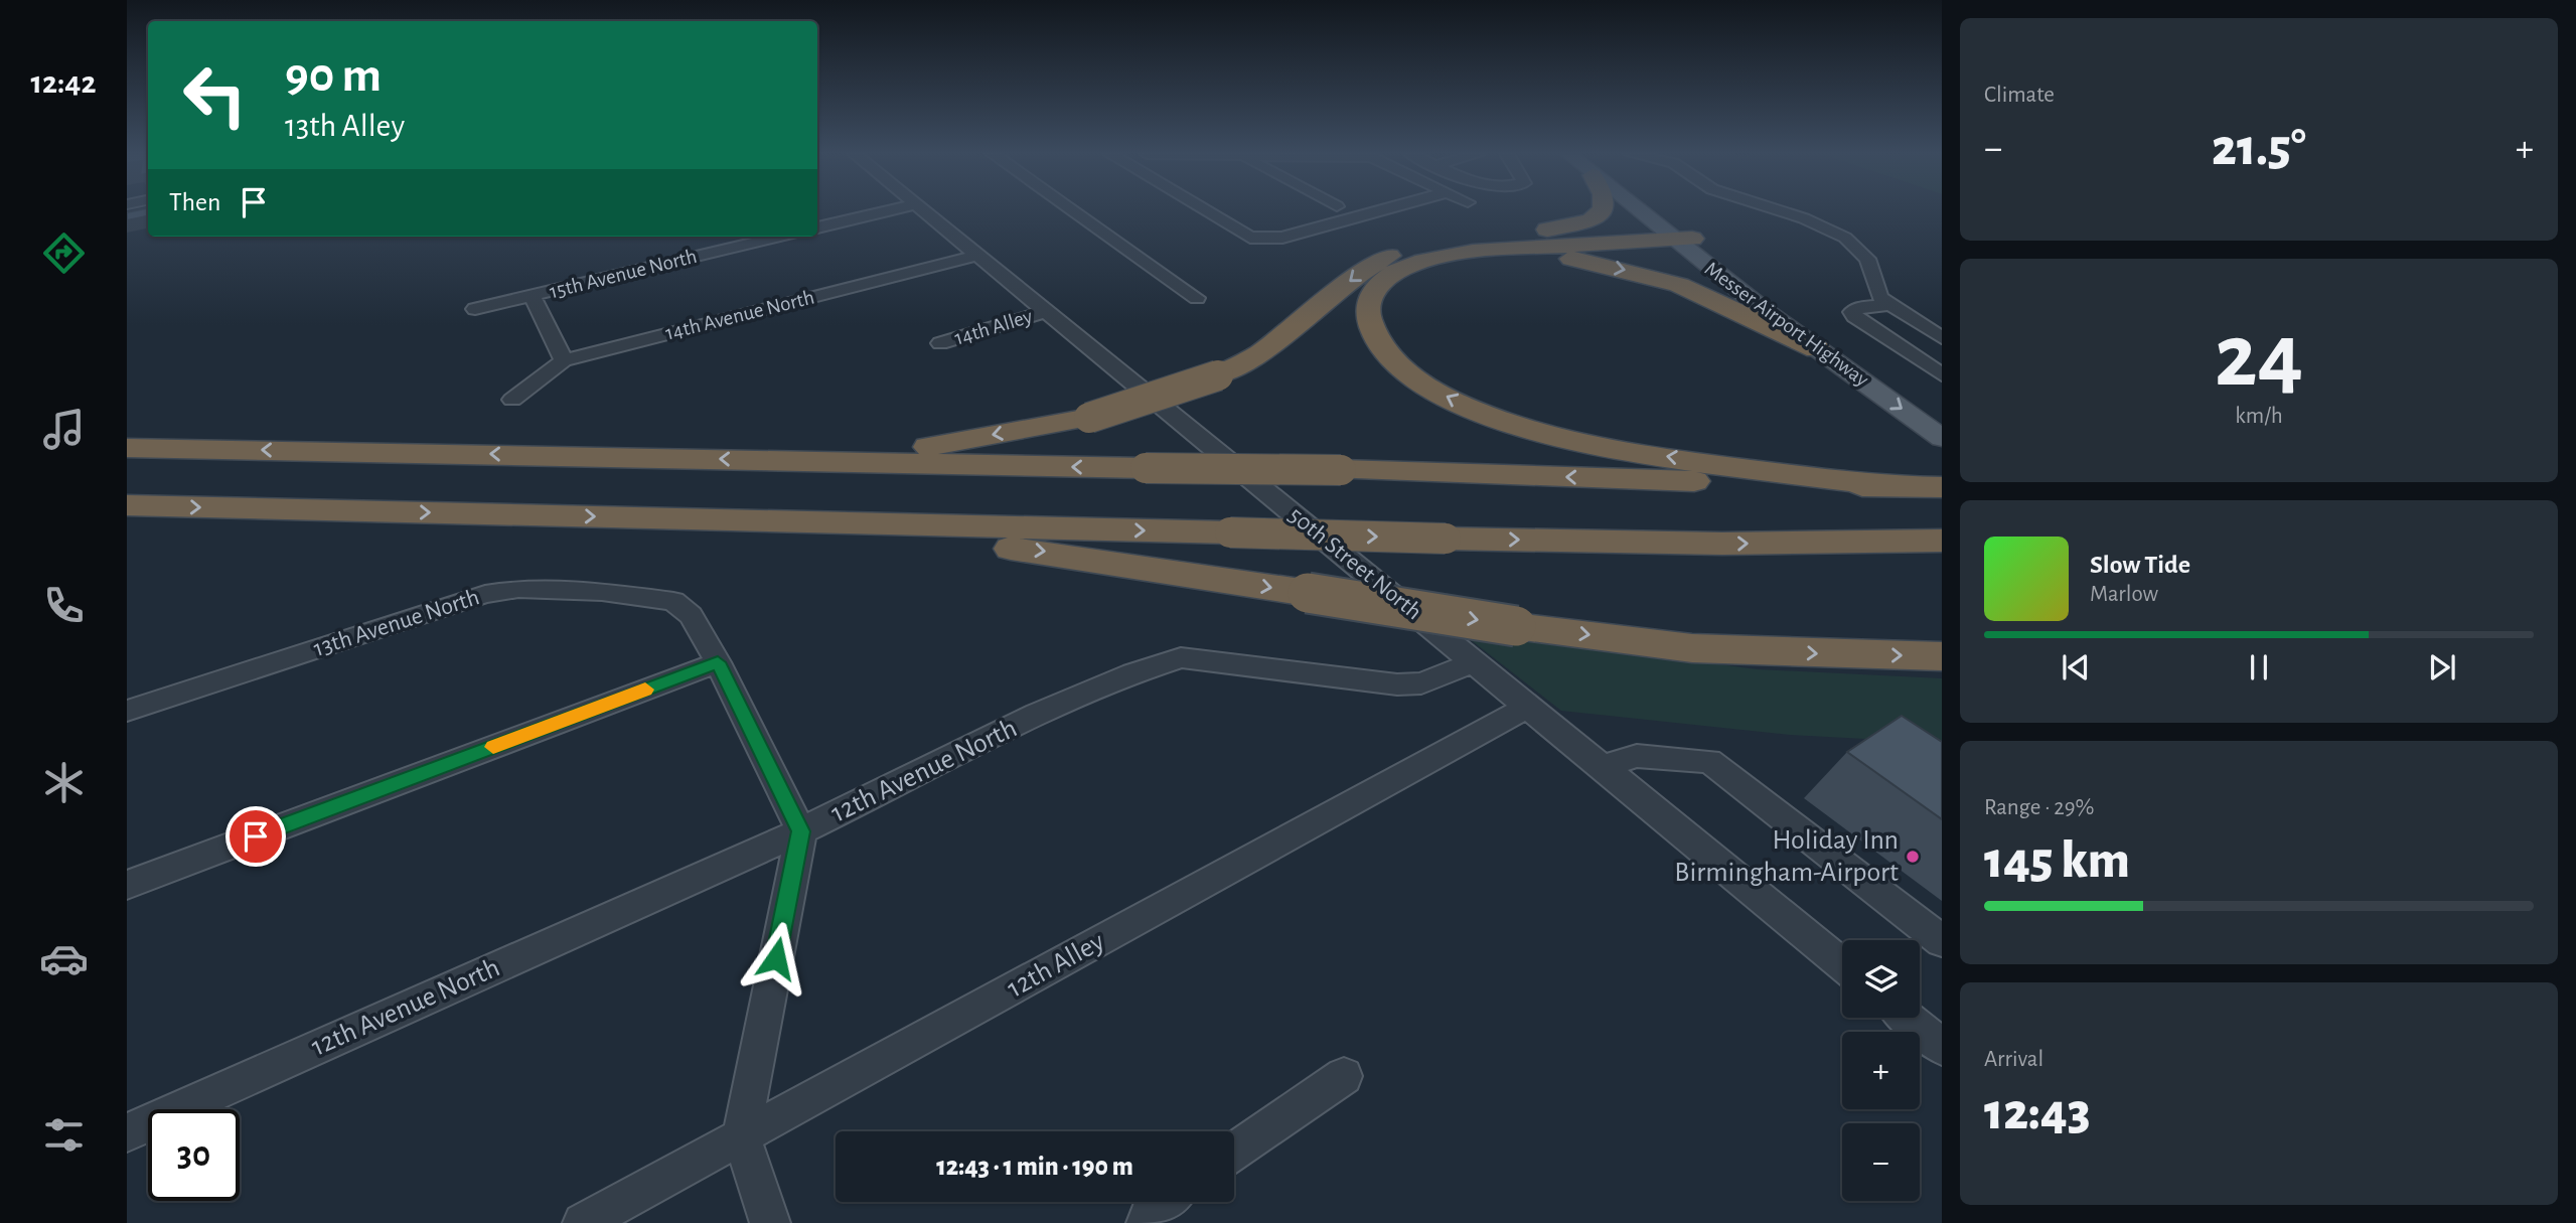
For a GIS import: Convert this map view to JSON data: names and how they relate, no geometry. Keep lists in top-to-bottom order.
{
  "streets": {
    "main road": ["Messer Airport Highway"],
    "street": [
      "15th Avenue North",
      "14th Avenue North",
      "14th Alley",
      "50th Street North",
      "13th Avenue North",
      "12th Avenue North",
      "12th Alley"
    ]
  },
  "crossings": [
    ["14th Avenue North", "50th Street North"],
    ["14th Alley", "50th Street North"],
    ["50th Street North", "12th Avenue North"],
    ["50th Street North", "12th Alley"]
  ],
  "places": ["Holiday Inn Birmingham-Airport"],
  "page": {
    "tabs": "12:42",
    "tile": [
      "Climate",
      ["24", "km/h"],
      ["Range · 29%", "145 km"],
      ["Arrival", "12:43"]
    ],
    "turn": ["90 m", "13th Alley"],
    "heat": ["−", "21.5°", "+"],
    "then": "Then",
    "song": ["Slow Tide", "Marlow"],
    "map_buttons": ["+", "−"],
    "limit": "30",
    "trip": "12:43 · 1 min · 190 m"
  }
}
